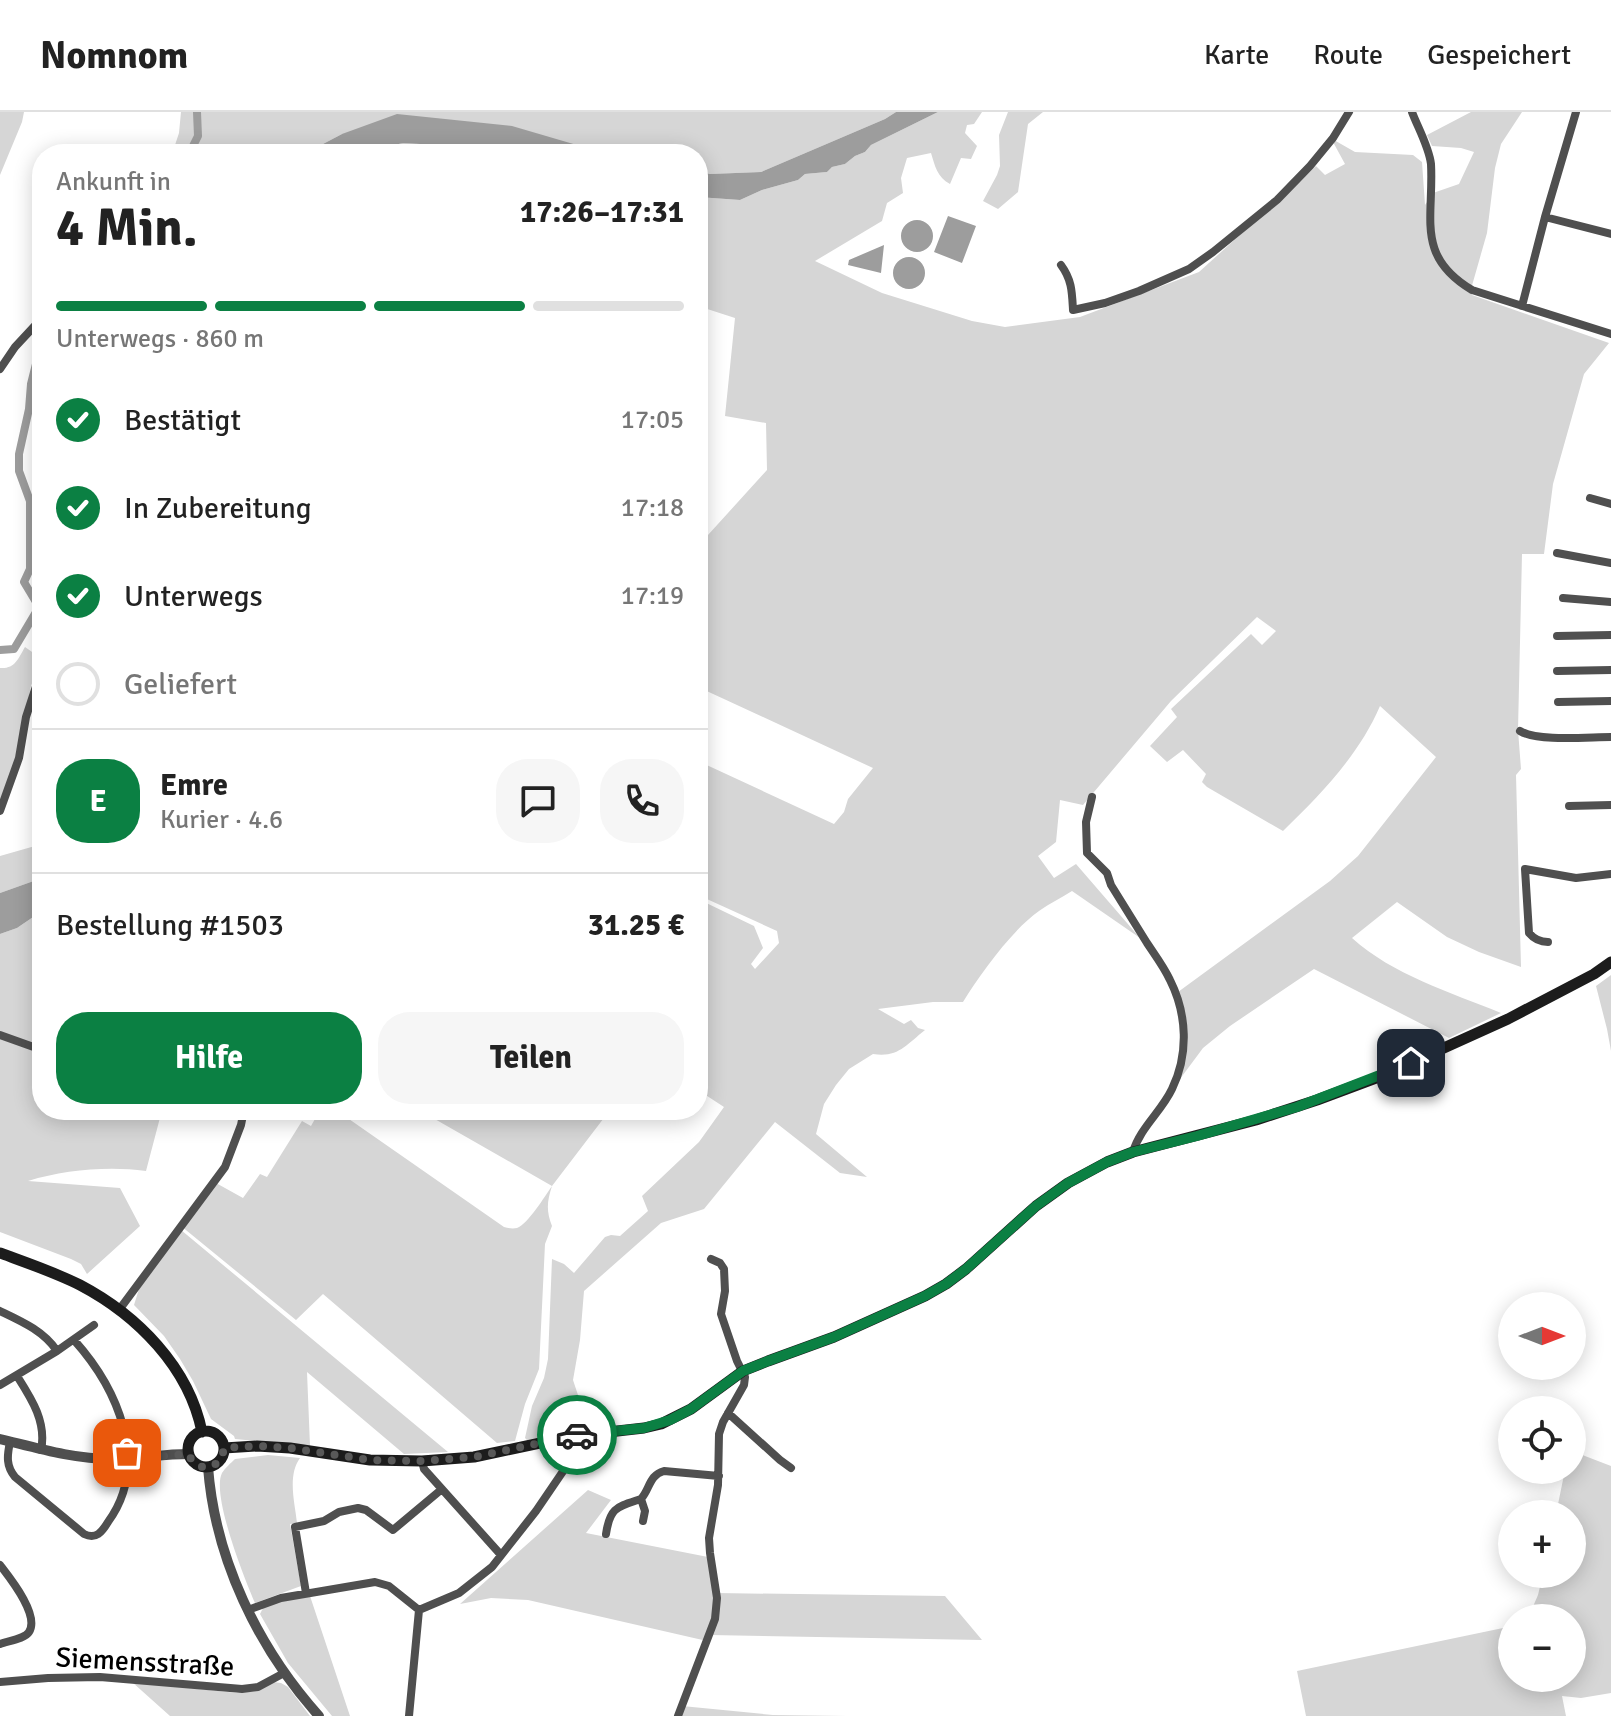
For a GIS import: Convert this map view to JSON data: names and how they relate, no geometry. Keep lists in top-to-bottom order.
{
  "streets": {
    "street": ["Siemensstraße"]
  },
  "north": "right",
  "page": {
    "header": "Nomnom",
    "nav": ["Karte", "Route", "Gespeichert"],
    "heading": ["4 Min.", "Ankunft in", "17:26–17:31"],
    "panel": [
      "Emre",
      "Kurier · 4.6",
      "Bestellung #1503",
      "31.25 €"
    ],
    "bar": "Unterwegs · 860 m",
    "list": [
      ["Bestätigt", "17:05"],
      ["In Zubereitung", "17:18"],
      ["Unterwegs", "17:19"],
      "Geliefert"
    ],
    "round": "E",
    "buttons": ["Hilfe", "Teilen"],
    "map_buttons": ["+", "−"]
  }
}
